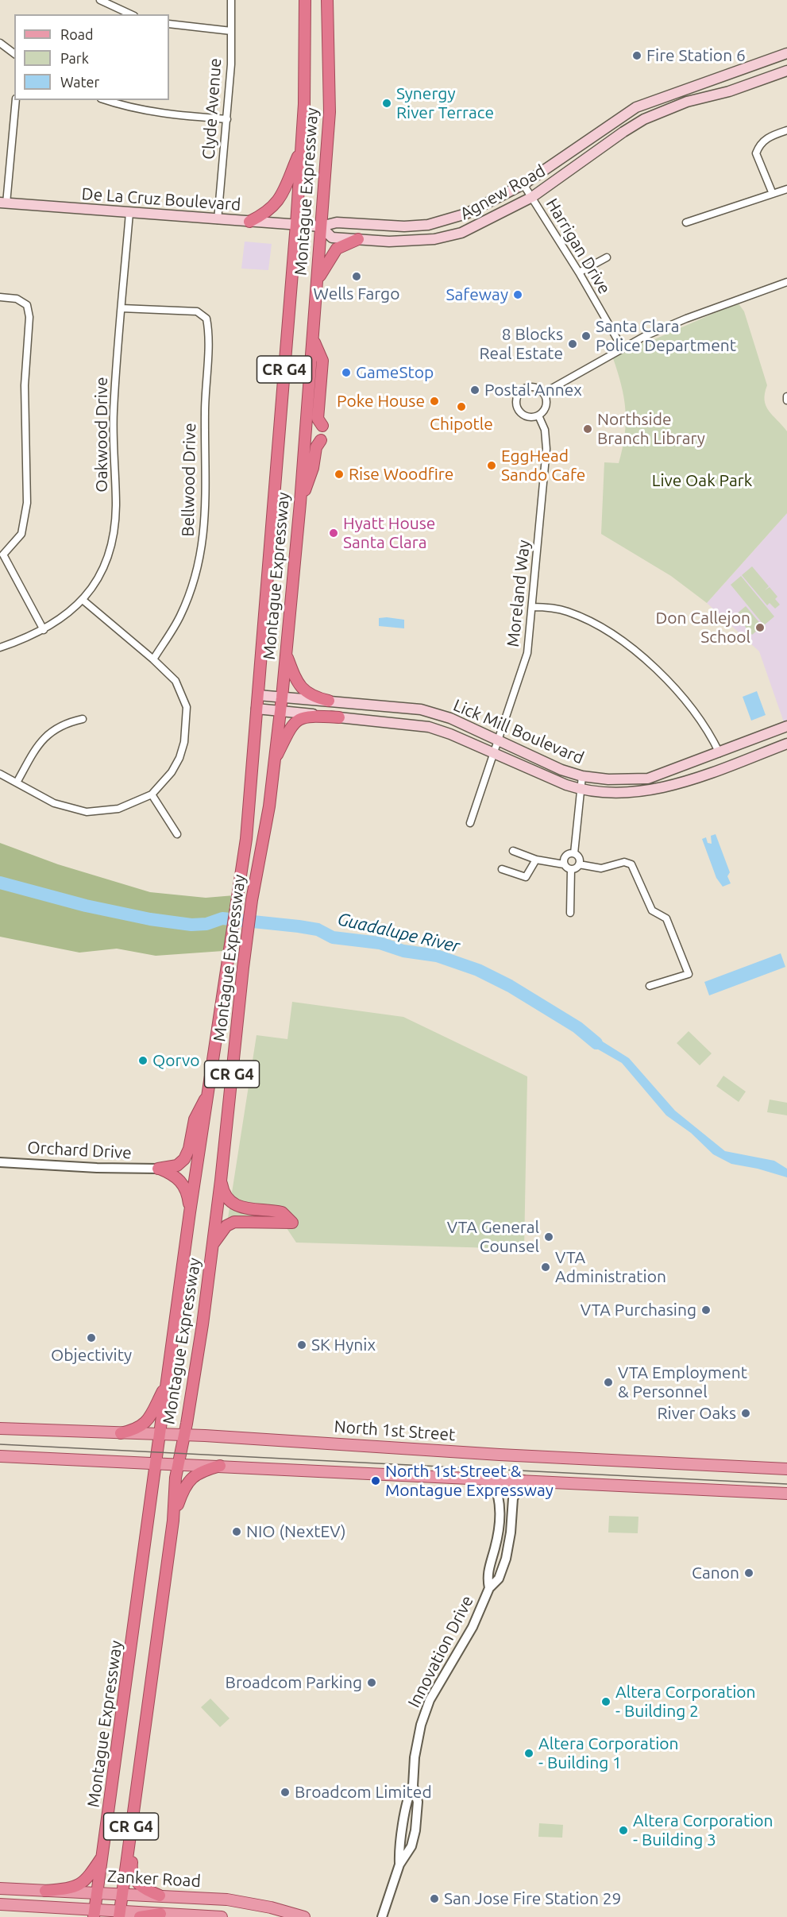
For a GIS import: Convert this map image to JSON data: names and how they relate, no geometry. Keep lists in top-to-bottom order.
{
  "streets": {
    "highway": ["Montague Expressway", "CR G4"],
    "main road": [
      "Agnew Road",
      "De La Cruz Boulevard",
      "Lick Mill Boulevard",
      "North 1st Street",
      "Zanker Road"
    ],
    "street": [
      "Clyde Avenue",
      "Harrigan Drive",
      "Oakwood Drive",
      "Bellwood Drive",
      "Moreland Way",
      "Orchard Drive",
      "Innovation Drive"
    ]
  },
  "crossings": [
    ["Clyde Avenue", "De La Cruz Boulevard"],
    ["Montague Expressway", "Agnew Road"],
    ["Montague Expressway", "De La Cruz Boulevard"],
    ["Montague Expressway", "Lick Mill Boulevard"],
    ["Montague Expressway", "North 1st Street"],
    ["Montague Expressway", "Zanker Road"],
    ["Agnew Road", "De La Cruz Boulevard"],
    ["Agnew Road", "Harrigan Drive"],
    ["De La Cruz Boulevard", "Oakwood Drive"],
    ["Oakwood Drive", "Bellwood Drive"],
    ["Moreland Way", "Lick Mill Boulevard"]
  ],
  "water": ["Guadalupe River"],
  "parks": ["Live Oak Park"],
  "places": [
    "Fire Station 6",
    "Synergy River Terrace",
    "Wells Fargo",
    "Safeway",
    "Santa Clara Police Department",
    "8 Blocks Real Estate",
    "GameStop",
    "Postal Annex",
    "Poke House",
    "Chipotle",
    "Northside Branch Library",
    "EggHead Sando Cafe",
    "Rise Woodfire",
    "Hyatt House Santa Clara",
    "Don Callejon School",
    "Qorvo",
    "VTA General Counsel",
    "VTA Administration",
    "VTA Purchasing",
    "Objectivity",
    "SK Hynix",
    "VTA Employment & Personnel",
    "River Oaks",
    "North 1st Street & Montague Expressway",
    "NIO (NextEV)",
    "Canon",
    "Broadcom Parking",
    "Altera Corporation - Building 2",
    "Altera Corporation - Building 1",
    "Broadcom Limited",
    "Altera Corporation - Building 3",
    "San Jose Fire Station 29"
  ],
  "legend": ["Road", "Park", "Water"]
}
